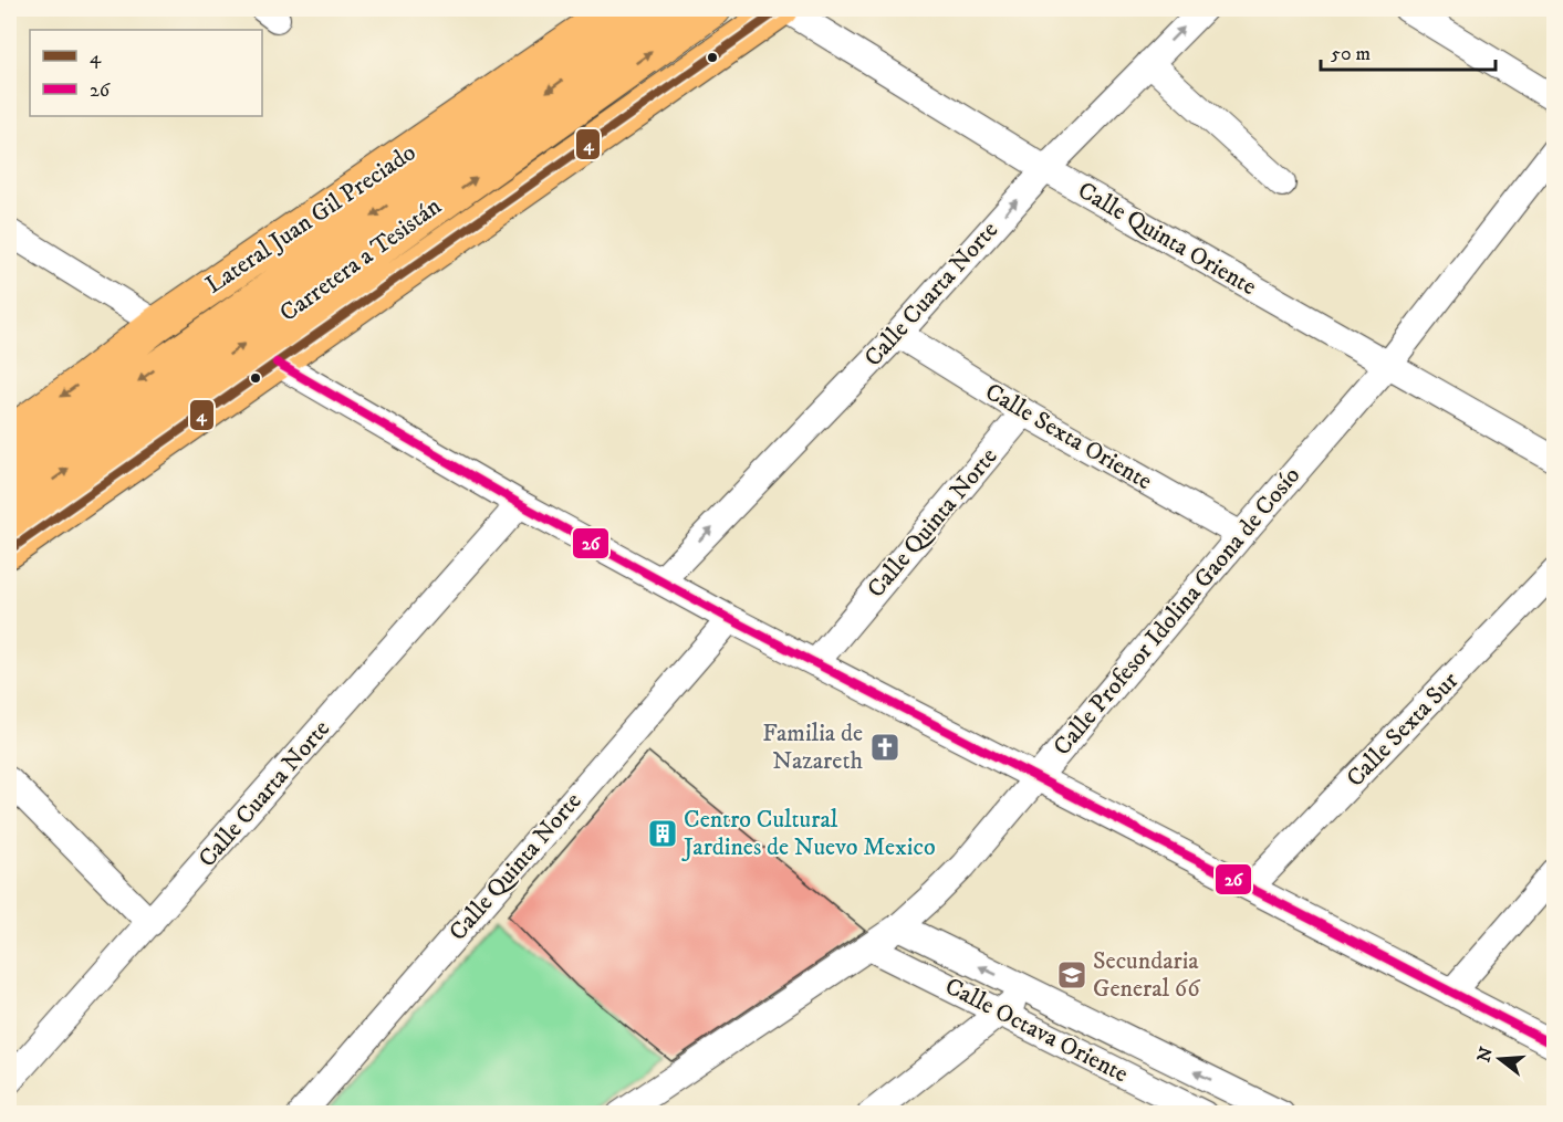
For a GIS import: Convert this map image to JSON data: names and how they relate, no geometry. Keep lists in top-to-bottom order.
{
  "streets": {
    "main road": ["Lateral Juan Gil Preciado", "Carretera a Tesistán"],
    "street": [
      "Calle Quinta Oriente",
      "Calle Cuarta Norte",
      "Calle Sexta Oriente",
      "Calle Quinta Norte",
      "Calle Profesor Idolina Gaona de Cosío",
      "Calle Sexta Sur",
      "Calle Octava Oriente"
    ]
  },
  "crossings": [
    ["Calle Quinta Oriente", "Calle Cuarta Norte"],
    ["Calle Quinta Oriente", "Calle Profesor Idolina Gaona de Cosío"],
    ["Calle Cuarta Norte", "Calle Sexta Oriente"],
    ["Calle Sexta Oriente", "Calle Quinta Norte"],
    ["Calle Sexta Oriente", "Calle Profesor Idolina Gaona de Cosío"],
    ["Calle Profesor Idolina Gaona de Cosío", "Calle Octava Oriente"]
  ],
  "one_way": ["Calle Cuarta Norte"],
  "places": {
    "church": ["Familia de Nazareth"],
    "building": ["Centro Cultural Jardines de Nuevo Mexico"],
    "school or university": ["Secundaria General 66"]
  },
  "lines": ["transit line 4", "transit line 26"],
  "legend": ["4", "26"],
  "scale_bar": "50 m",
  "north": "left"
}
